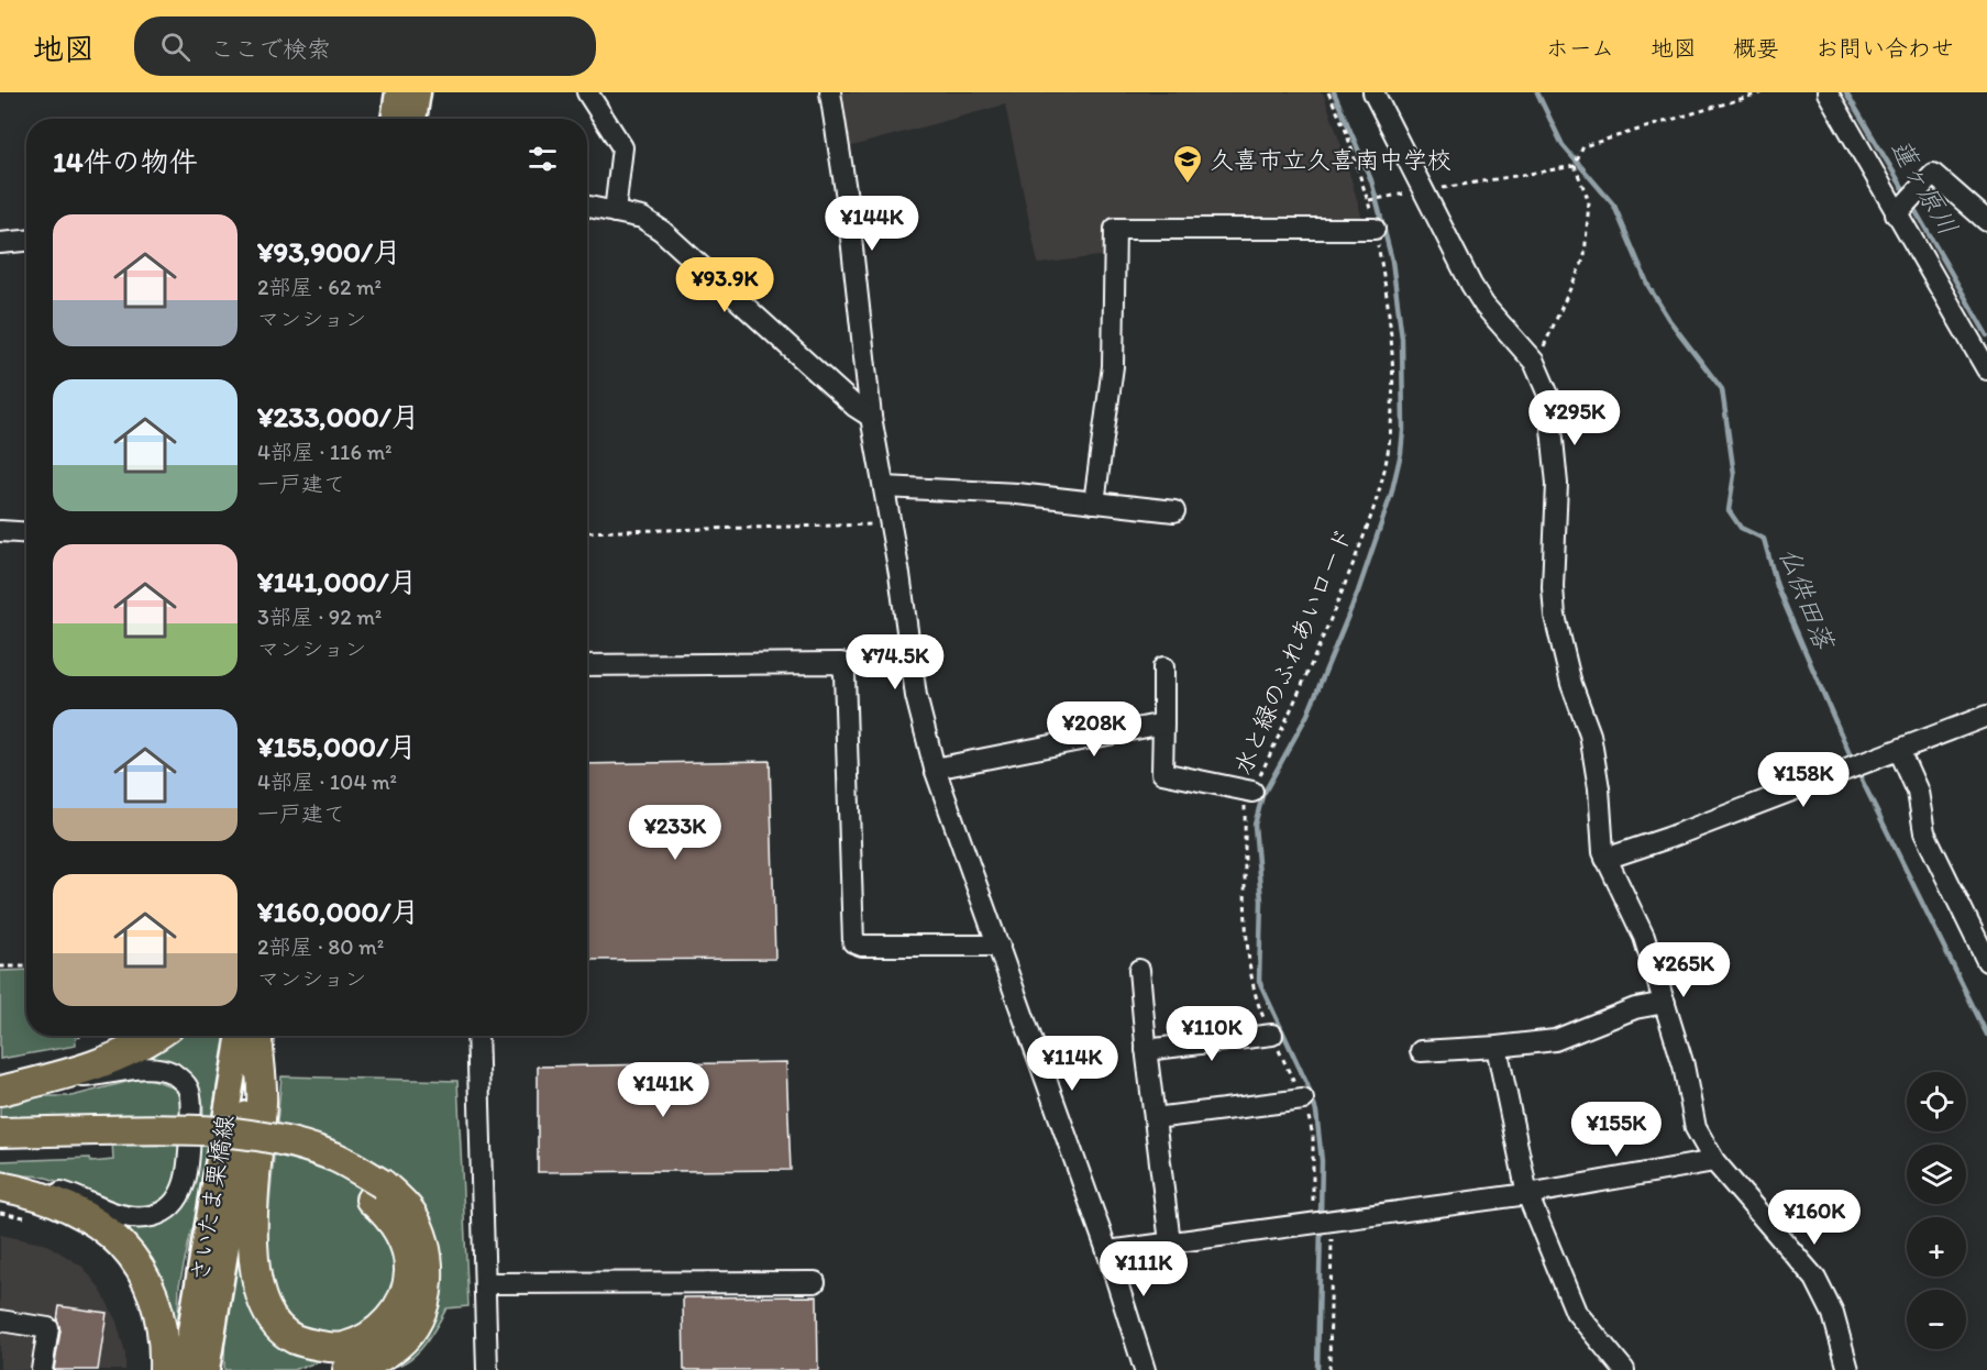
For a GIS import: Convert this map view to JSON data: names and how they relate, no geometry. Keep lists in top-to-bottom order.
{
  "streets": {
    "main road": ["さいたま栗橋線"],
    "path": ["水と緑のふれあいロード"]
  },
  "water": ["蓮ヶ原川", "仏供田落"],
  "places": {
    "school or university": ["久喜市立久喜南中学校"]
  },
  "page": {
    "header": "地図",
    "search": "ここで検索",
    "nav": [
      "ホーム",
      "地図",
      "概要",
      "お問い合わせ"
    ],
    "heading": "14件の物件",
    "price": [
      "¥144K",
      "¥93.9K",
      "¥295K",
      "¥74.5K",
      "¥208K",
      "¥158K",
      "¥233K",
      "¥265K",
      "¥110K",
      "¥114K",
      "¥141K",
      "¥155K",
      "¥160K",
      "¥111K"
    ],
    "list": [
      {
        "name": "¥93,900/月",
        "note": "2部屋 · 62 m² · マンション"
      },
      {
        "name": "¥233,000/月",
        "note": "4部屋 · 116 m² · 一戸建て"
      },
      {
        "name": "¥141,000/月",
        "note": "3部屋 · 92 m² · マンション"
      },
      {
        "name": "¥155,000/月",
        "note": "4部屋 · 104 m² · 一戸建て"
      },
      {
        "name": "¥160,000/月",
        "note": "2部屋 · 80 m² · マンション"
      }
    ],
    "map_buttons": ["+", "−"]
  }
}
